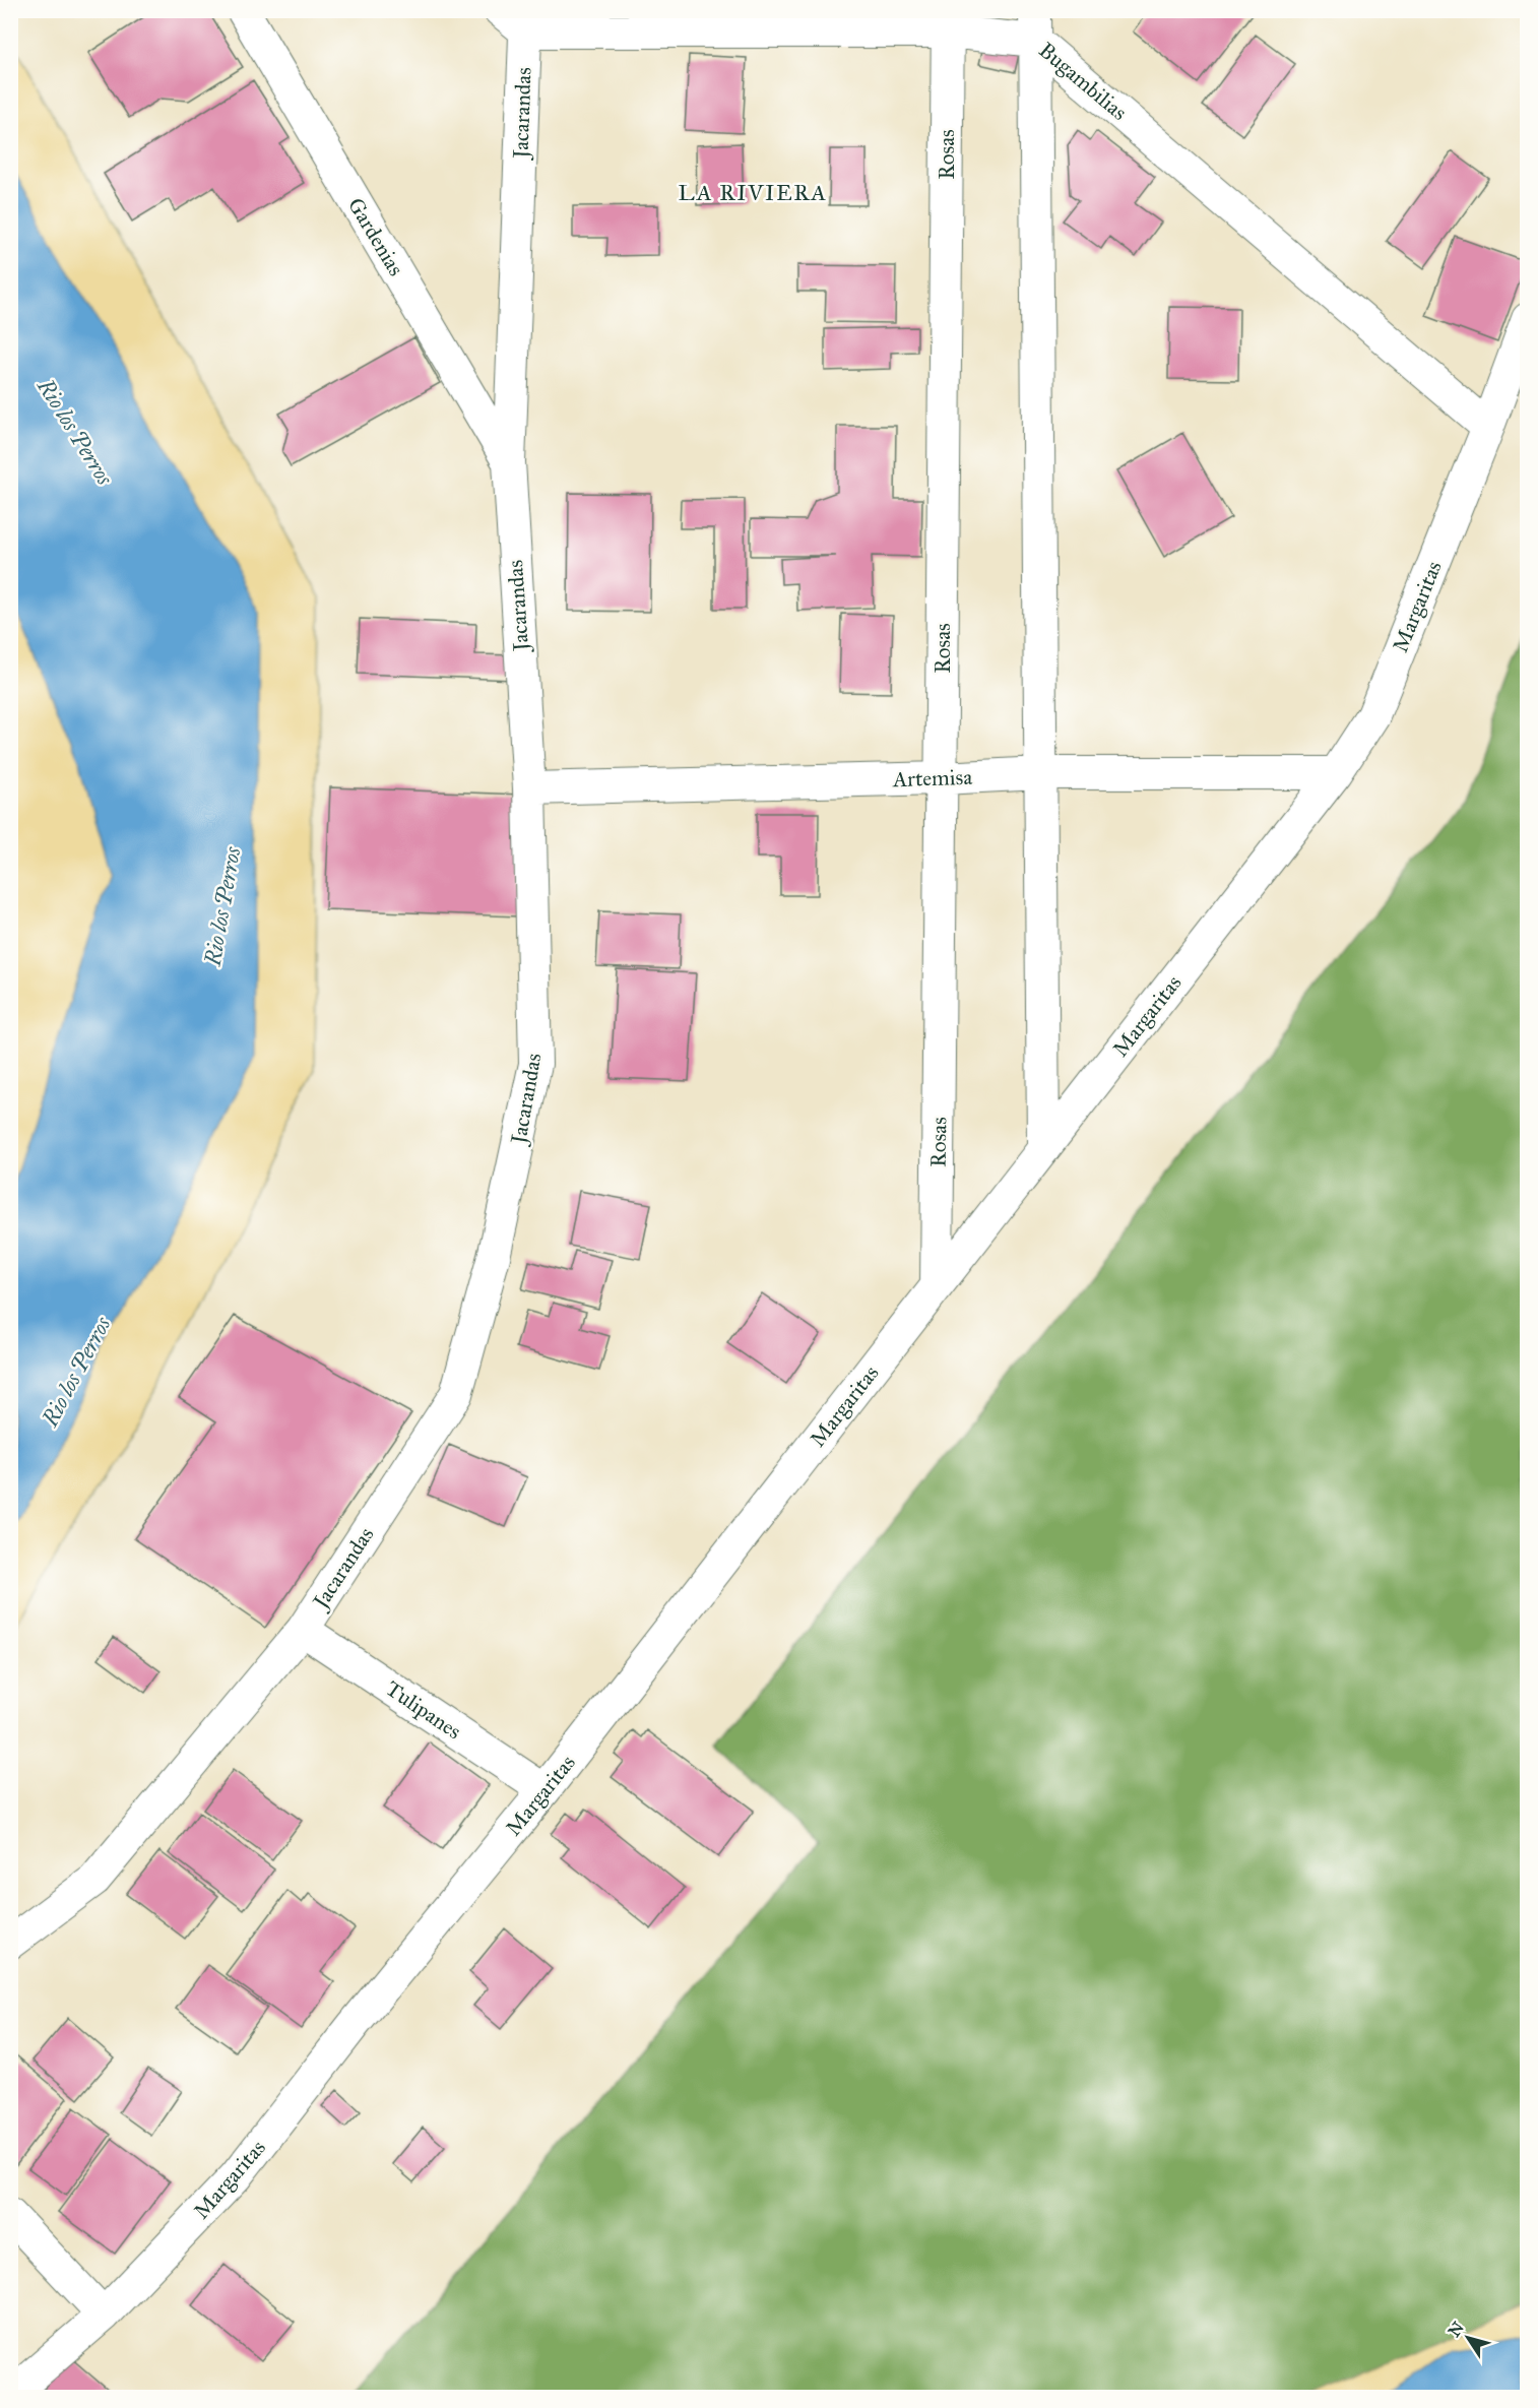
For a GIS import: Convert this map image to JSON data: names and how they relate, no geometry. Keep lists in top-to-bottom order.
{
  "streets": {
    "street": [
      "Bugambilias",
      "Jacarandas",
      "Rosas",
      "Gardenias",
      "Margaritas",
      "Artemisa",
      "Tulipanes"
    ]
  },
  "crossings": [
    ["Bugambilias", "Jacarandas"],
    ["Bugambilias", "Rosas"],
    ["Bugambilias", "Margaritas"],
    ["Jacarandas", "Gardenias"],
    ["Jacarandas", "Artemisa"],
    ["Jacarandas", "Tulipanes"],
    ["Rosas", "Margaritas"],
    ["Rosas", "Artemisa"],
    ["Margaritas", "Artemisa"],
    ["Margaritas", "Tulipanes"]
  ],
  "districts": ["LA RIVIERA"],
  "water": ["Rio los Perros"],
  "north": "top left"
}
